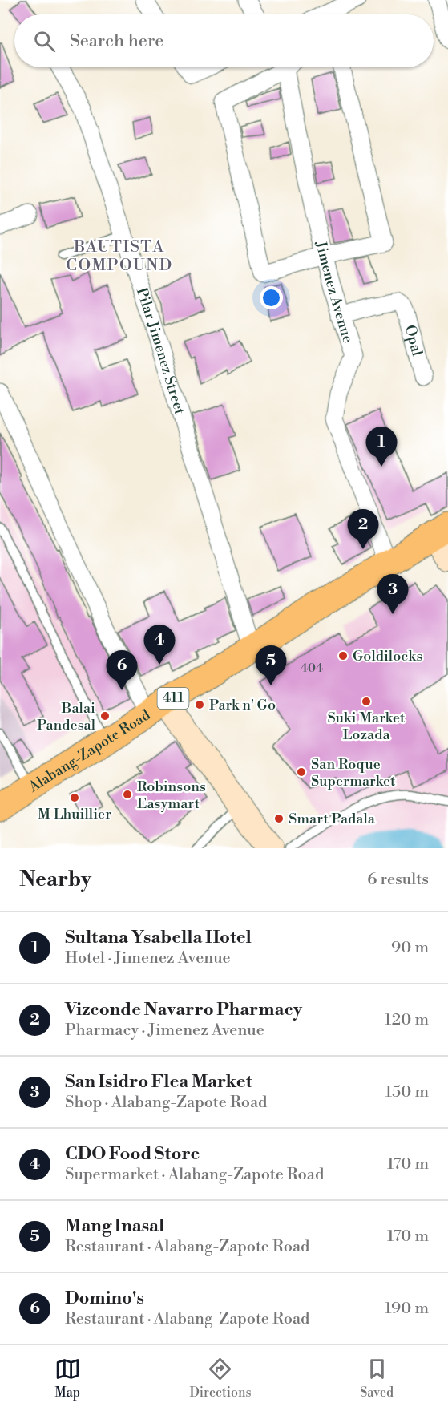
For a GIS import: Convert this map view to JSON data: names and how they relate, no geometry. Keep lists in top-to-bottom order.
{
  "streets": {
    "highway": ["411", "Alabang-Zapote Road"],
    "street": ["Jimenez Avenue", "Opal", "Pilar Jimenez Street"]
  },
  "crossings": [
    ["Jimenez Avenue", "Opal"],
    ["Jimenez Avenue", "Alabang-Zapote Road"],
    ["Pilar Jimenez Street", "Alabang-Zapote Road"]
  ],
  "districts": ["BAUTISTA COMPOUND"],
  "places": [
    "Goldilocks",
    "Suki Market Lozada",
    "Park n' Go",
    "Balai Pandesal",
    "San Roque Supermarket",
    "Robinsons Easymart",
    "M Lhuillier",
    "Smart Padala"
  ],
  "house_numbers": ["404"],
  "page": {
    "search": "Search here",
    "pins": [
      "1",
      "2",
      "3",
      "4",
      "5",
      "6"
    ],
    "heading": ["Nearby", "6 results"],
    "list": [
      {
        "mark": "1",
        "name": "Sultana Ysabella Hotel",
        "note": "Hotel · Jimenez Avenue",
        "value": "90 m"
      },
      {
        "mark": "2",
        "name": "Vizconde Navarro Pharmacy",
        "note": "Pharmacy · Jimenez Avenue",
        "value": "120 m"
      },
      {
        "mark": "3",
        "name": "San Isidro Flea Market",
        "note": "Shop · Alabang-Zapote Road",
        "value": "150 m"
      },
      {
        "mark": "4",
        "name": "CDO Food Store",
        "note": "Supermarket · Alabang-Zapote Road",
        "value": "170 m"
      },
      {
        "mark": "5",
        "name": "Mang Inasal",
        "note": "Restaurant · Alabang-Zapote Road",
        "value": "170 m"
      },
      {
        "mark": "6",
        "name": "Domino's",
        "note": "Restaurant · Alabang-Zapote Road",
        "value": "190 m"
      }
    ],
    "nav": ["Map", "Directions", "Saved"]
  }
}
